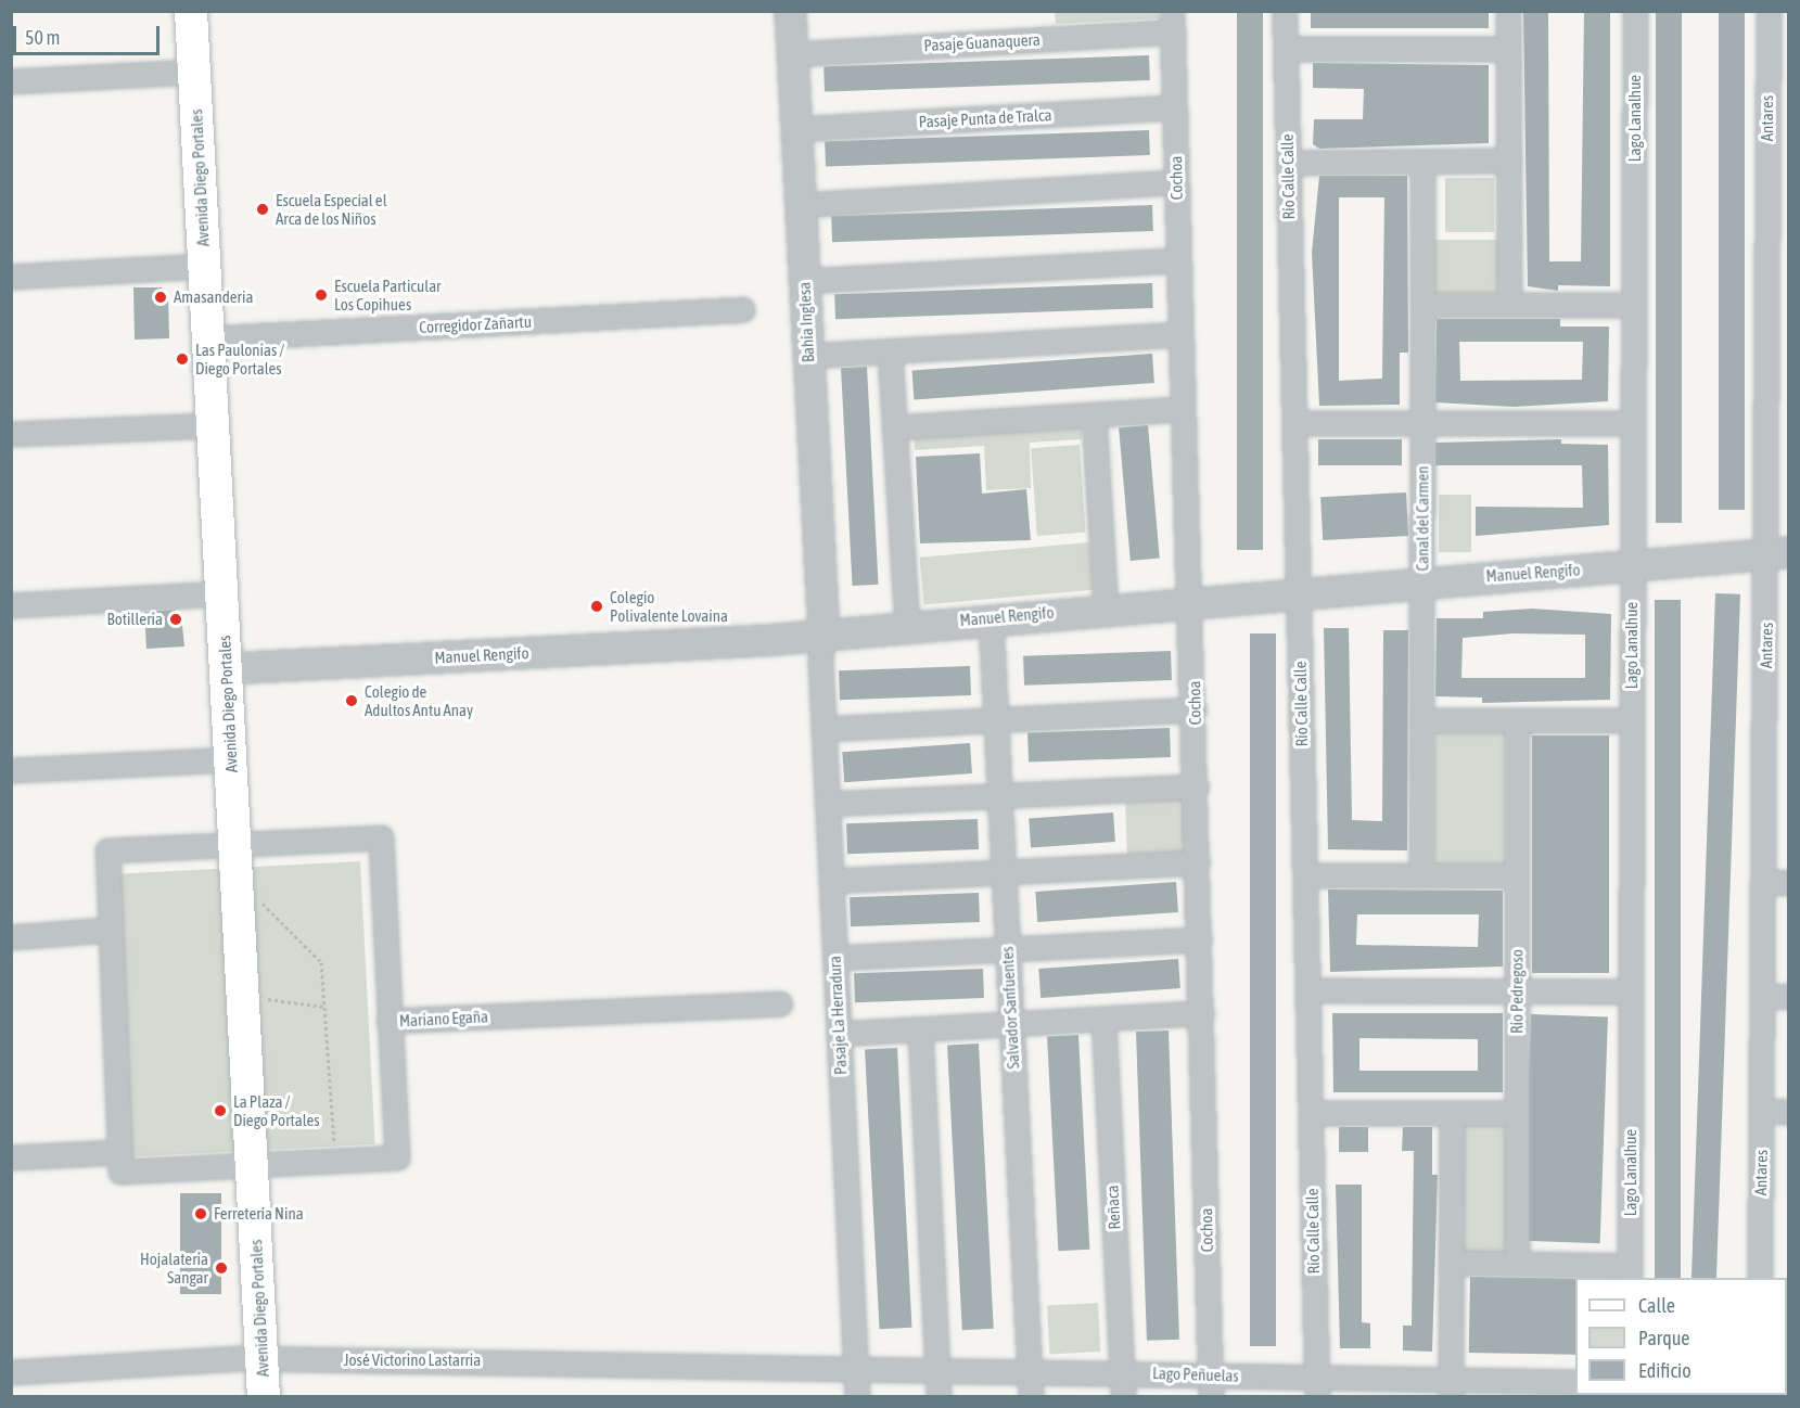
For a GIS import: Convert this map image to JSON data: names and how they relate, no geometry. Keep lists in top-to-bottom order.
{
  "streets": {
    "main road": ["Avenida Diego Portales"],
    "street": [
      "Pasaje Guanaquera",
      "Pasaje Punta de Tralca",
      "Lago Lanalhue",
      "Antares",
      "Río Calle Calle",
      "Cochoa",
      "Bahía Inglesa",
      "Corregidor Zañartu",
      "Canal del Carmen",
      "Manuel Rengifo",
      "Río Pedregoso",
      "Salvador Sanfuentes",
      "Pasaje La Herradura",
      "Mariano Egaña",
      "Reñaca",
      "José Victorino Lastarria",
      "Lago Peñuelas"
    ]
  },
  "crossings": [
    ["Pasaje Guanaquera", "Cochoa"],
    ["Pasaje Guanaquera", "Bahía Inglesa"],
    ["Pasaje Punta de Tralca", "Cochoa"],
    ["Pasaje Punta de Tralca", "Bahía Inglesa"],
    ["Lago Lanalhue", "Manuel Rengifo"],
    ["Antares", "Manuel Rengifo"],
    ["Río Calle Calle", "Manuel Rengifo"],
    ["Río Calle Calle", "Lago Peñuelas"],
    ["Avenida Diego Portales", "Corregidor Zañartu"],
    ["Avenida Diego Portales", "Manuel Rengifo"],
    ["Avenida Diego Portales", "Mariano Egaña"],
    ["Avenida Diego Portales", "José Victorino Lastarria"],
    ["Cochoa", "Manuel Rengifo"],
    ["Cochoa", "Lago Peñuelas"],
    ["Bahía Inglesa", "Manuel Rengifo"],
    ["Bahía Inglesa", "Pasaje La Herradura"],
    ["Canal del Carmen", "Manuel Rengifo"],
    ["Manuel Rengifo", "Salvador Sanfuentes"],
    ["Manuel Rengifo", "Pasaje La Herradura"],
    ["Salvador Sanfuentes", "Lago Peñuelas"],
    ["Pasaje La Herradura", "Lago Peñuelas"],
    ["Reñaca", "Lago Peñuelas"],
    ["José Victorino Lastarria", "Lago Peñuelas"]
  ],
  "places": [
    "Escuela Especial el Arca de los Niños",
    "Escuela Particular Los Copihues",
    "Amasanderia",
    "Las Paulonias / Diego Portales",
    "Colegio Polivalente Lovaina",
    "Botilleria",
    "Colegio de Adultos Antu Anay",
    "La Plaza / Diego Portales",
    "Ferretería Nina",
    "Hojalateria Sangar"
  ],
  "legend": ["Calle", "Parque", "Edificio"],
  "scale_bar": "50 m"
}
